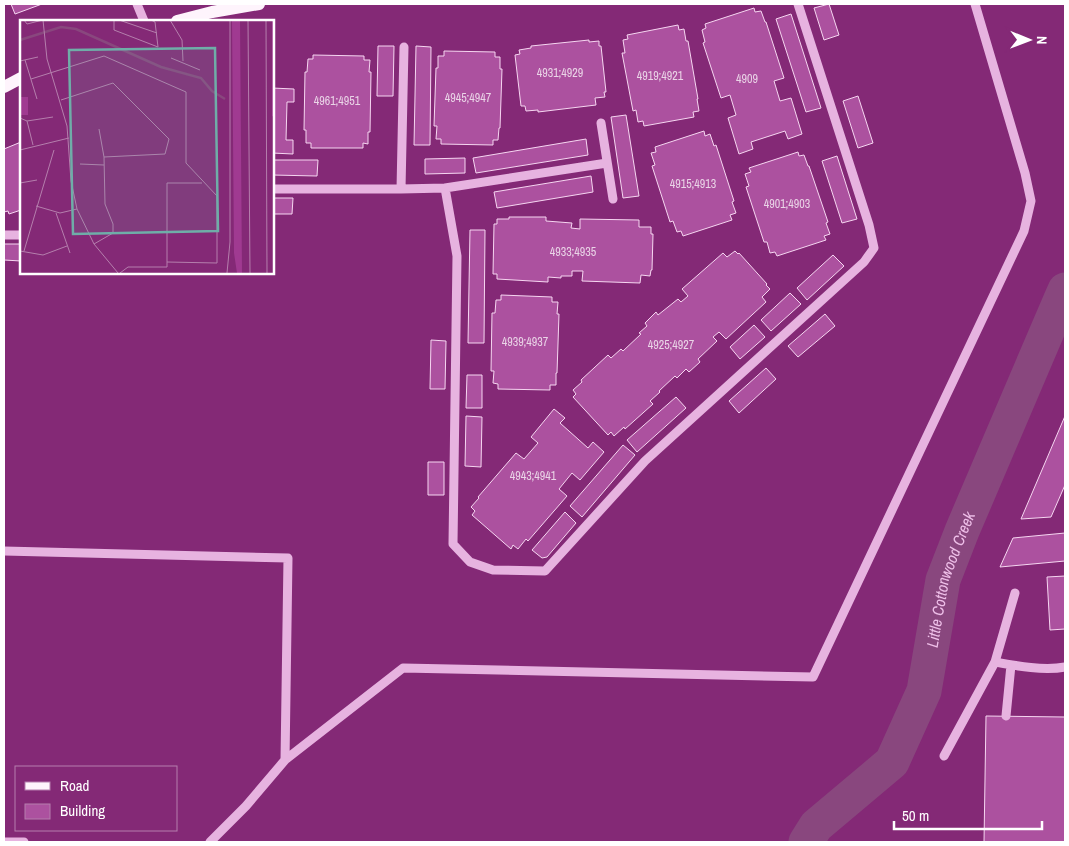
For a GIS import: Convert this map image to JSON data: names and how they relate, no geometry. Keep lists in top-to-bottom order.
{
  "water": ["Little Cottonwood Creek"],
  "house_numbers": [
    "4931;4929",
    "4919;4921",
    "4909",
    "4945;4947",
    "4961;4951",
    "4915;4913",
    "4901;4903",
    "4933;4935",
    "4939;4937",
    "4925;4927",
    "4943;4941"
  ],
  "legend": ["Road", "Building"],
  "scale_bar": "50 m",
  "north": "right"
}
